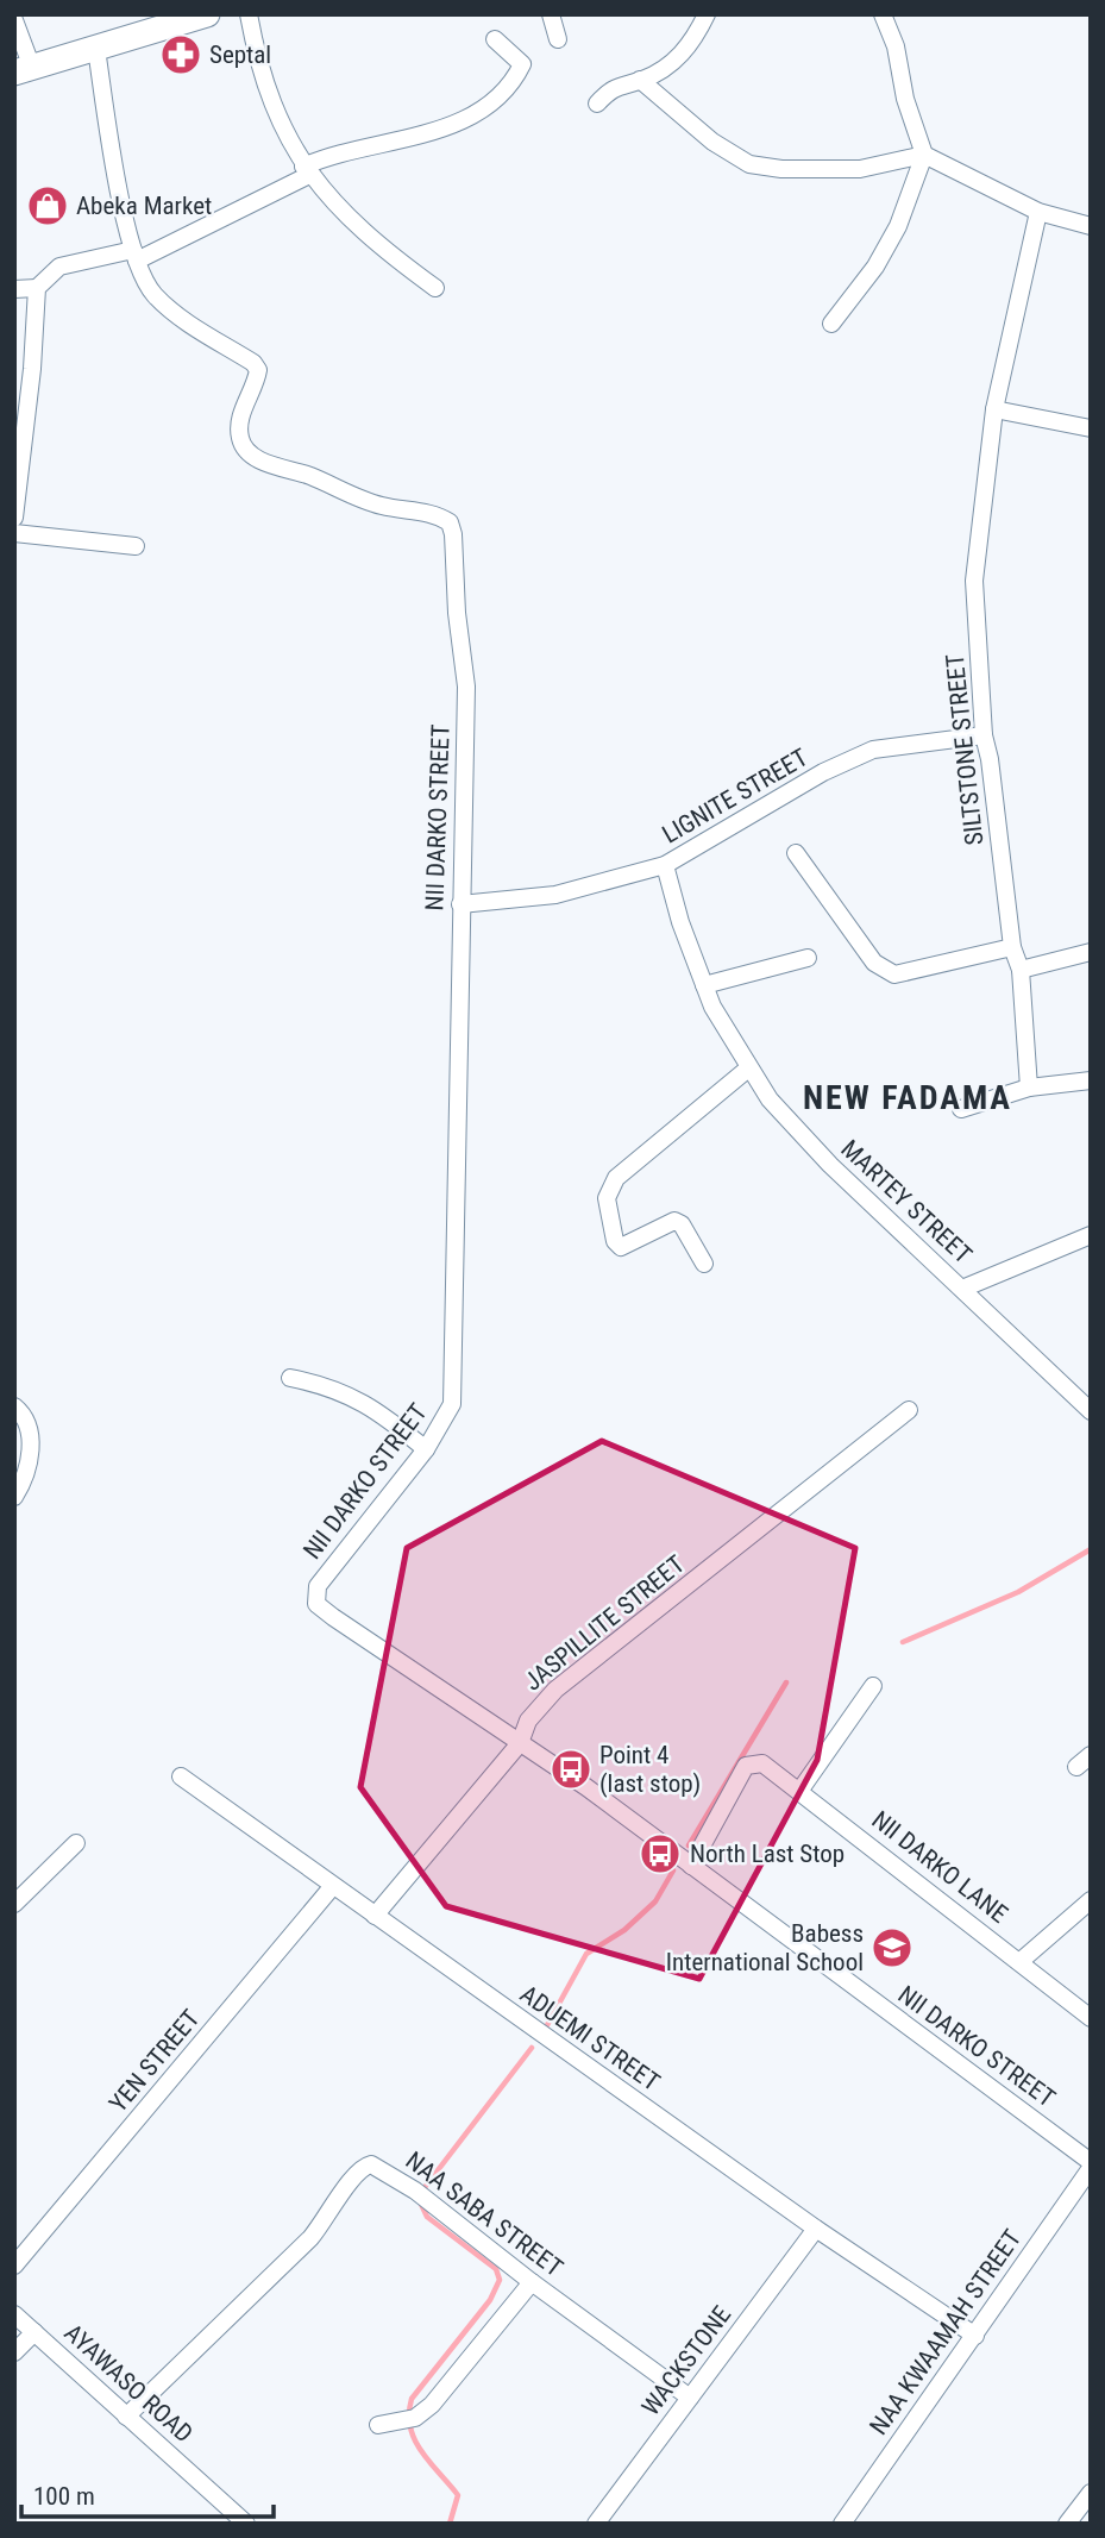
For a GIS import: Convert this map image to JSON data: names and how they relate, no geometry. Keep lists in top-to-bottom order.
{
  "streets": {
    "street": [
      "SILTSTONE STREET",
      "LIGNITE STREET",
      "NII DARKO STREET",
      "MARTEY STREET",
      "JASPILLITE STREET",
      "NII DARKO LANE",
      "ADUEMI STREET",
      "YEN STREET",
      "NAA SABA STREET",
      "NAA KWAAMAH STREET",
      "WACKSTONE",
      "AYAWASO ROAD"
    ]
  },
  "crossings": [
    ["SILTSTONE STREET", "LIGNITE STREET"],
    ["LIGNITE STREET", "NII DARKO STREET"],
    ["LIGNITE STREET", "MARTEY STREET"],
    ["NII DARKO STREET", "JASPILLITE STREET"],
    ["NII DARKO STREET", "NII DARKO LANE"],
    ["JASPILLITE STREET", "ADUEMI STREET"],
    ["ADUEMI STREET", "YEN STREET"],
    ["ADUEMI STREET", "NAA KWAAMAH STREET"],
    ["ADUEMI STREET", "WACKSTONE"],
    ["NAA SABA STREET", "WACKSTONE"],
    ["NAA SABA STREET", "AYAWASO ROAD"]
  ],
  "districts": ["NEW FADAMA"],
  "places": {
    "pharmacy": ["Septal"],
    "shop": ["Abeka Market"],
    "bus stop": ["Point 4 (last stop)", "North Last Stop"],
    "school or university": ["Babess International School"]
  },
  "scale_bar": "100 m"
}
